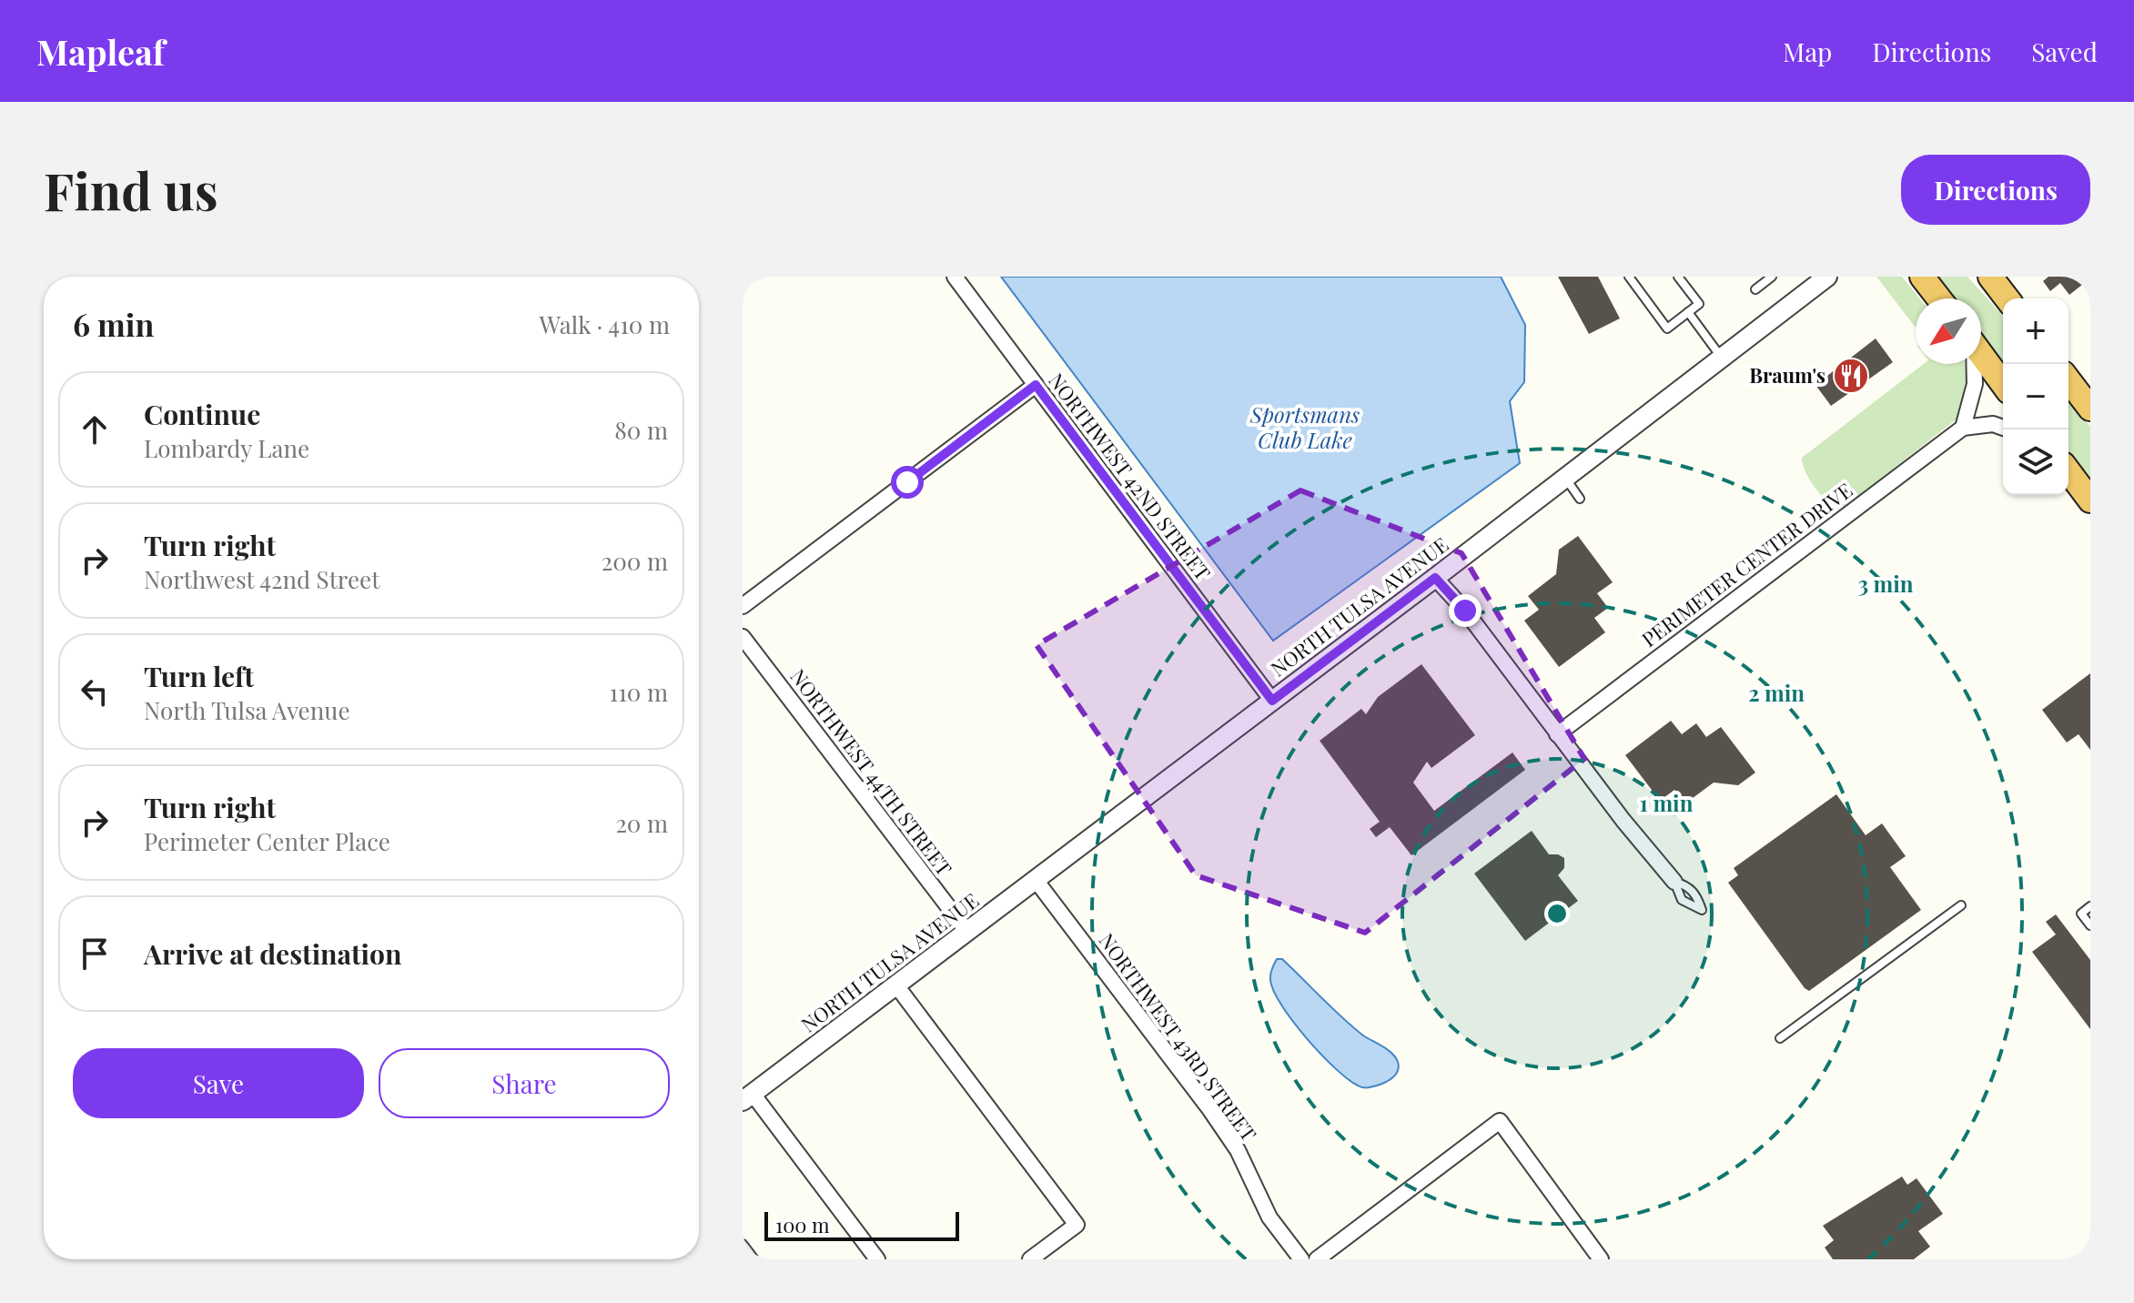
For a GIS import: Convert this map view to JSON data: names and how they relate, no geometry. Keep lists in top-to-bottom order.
{
  "streets": {
    "street": [
      "NORTHWEST 42ND STREET",
      "PERIMETER CENTER DRIVE",
      "NORTH TULSA AVENUE",
      "NORTHWEST 44TH STREET",
      "NORTHWEST 43RD STREET"
    ]
  },
  "crossings": [
    ["NORTHWEST 42ND STREET", "NORTH TULSA AVENUE"],
    ["NORTH TULSA AVENUE", "NORTHWEST 44TH STREET"],
    ["NORTH TULSA AVENUE", "NORTHWEST 43RD STREET"]
  ],
  "water": ["Sportsmans Club Lake"],
  "places": {
    "restaurant": ["Braum's"]
  },
  "scale_bar": "100 m",
  "north": "bottom left",
  "page": {
    "header": "Mapleaf",
    "nav": ["Map", "Directions", "Saved"],
    "buttons": [
      "Directions",
      ["Save", "Share"]
    ],
    "title": "Find us",
    "heading": ["6 min", "Walk · 410 m"],
    "map_buttons": ["+", "−"],
    "list": [
      ["Continue", "Lombardy Lane", "80 m"],
      ["Turn right", "Northwest 42nd Street", "200 m"],
      ["Turn left", "North Tulsa Avenue", "110 m"],
      ["Turn right", "Perimeter Center Place", "20 m"],
      "Arrive at destination"
    ],
    "scale": "100 m"
  },
  "rings": ["3 min", "2 min", "1 min"]
}
